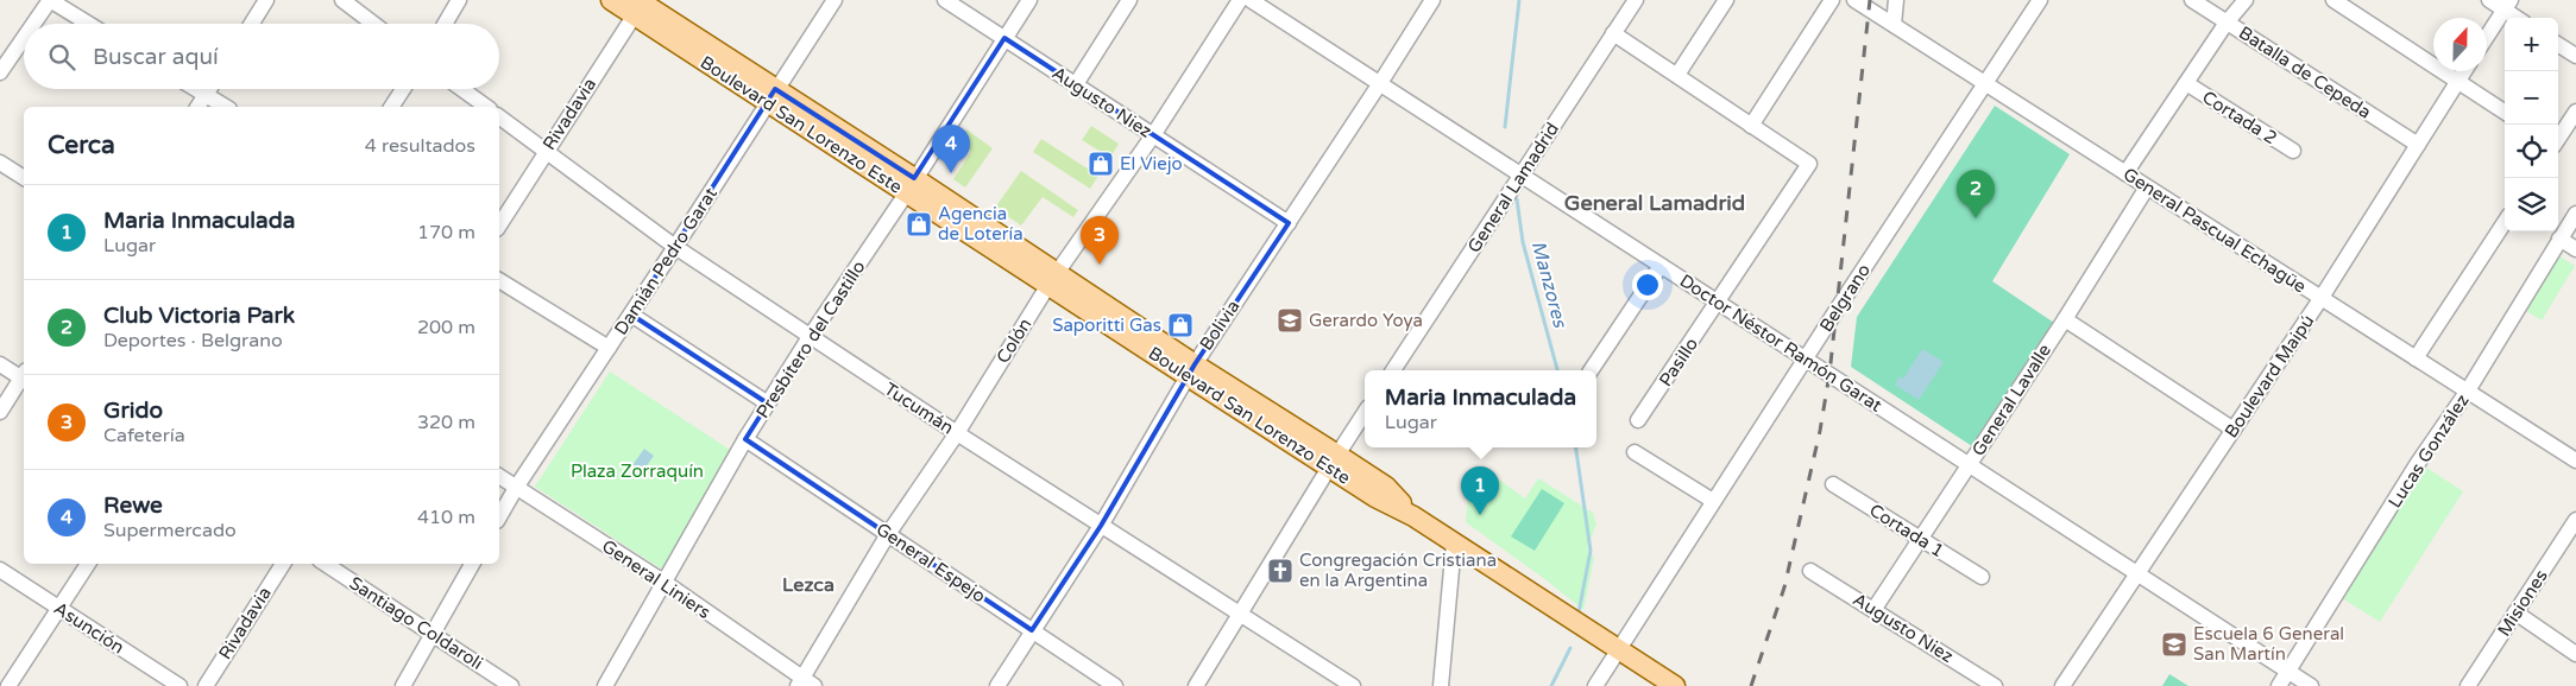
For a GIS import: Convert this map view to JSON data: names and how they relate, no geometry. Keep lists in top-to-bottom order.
{
  "streets": {
    "main road": ["Boulevard San Lorenzo Este"],
    "street": [
      "Batalla de Cepeda",
      "Augusto Niez",
      "Rivadavia",
      "Cortada 2",
      "General Lamadrid",
      "General Pascual Echagüe",
      "Damián Pedro Garat",
      "Belgrano",
      "Bolivia",
      "Presbítero del Castillo",
      "Colón",
      "Doctor Néstor Ramón Garat",
      "Pasillo",
      "Boulevard Maipú",
      "General Lavalle",
      "Tucumán",
      "Lucas González",
      "Cortada 1",
      "General Espejo",
      "General Liniers",
      "Misiones",
      "Santiago Coldaroli",
      "Asunción"
    ]
  },
  "crossings": [
    ["Batalla de Cepeda", "Boulevard Maipú"],
    ["Augusto Niez", "Bolivia"],
    ["Augusto Niez", "Presbítero del Castillo"],
    ["Augusto Niez", "Colón"],
    ["Augusto Niez", "General Lavalle"],
    ["Rivadavia", "Boulevard San Lorenzo Este"],
    ["Rivadavia", "Tucumán"],
    ["Boulevard San Lorenzo Este", "Damián Pedro Garat"],
    ["Boulevard San Lorenzo Este", "Belgrano"],
    ["Boulevard San Lorenzo Este", "Bolivia"],
    ["Boulevard San Lorenzo Este", "Presbítero del Castillo"],
    ["Boulevard San Lorenzo Este", "Colón"],
    ["General Lamadrid", "Doctor Néstor Ramón Garat"],
    ["General Pascual Echagüe", "Belgrano"],
    ["General Pascual Echagüe", "Boulevard Maipú"],
    ["General Pascual Echagüe", "General Lavalle"],
    ["General Pascual Echagüe", "Lucas González"],
    ["Damián Pedro Garat", "Tucumán"],
    ["Damián Pedro Garat", "General Liniers"],
    ["Belgrano", "Doctor Néstor Ramón Garat"],
    ["Bolivia", "Doctor Néstor Ramón Garat"],
    ["Bolivia", "Tucumán"],
    ["Bolivia", "General Espejo"],
    ["Presbítero del Castillo", "Tucumán"],
    ["Presbítero del Castillo", "General Espejo"],
    ["Presbítero del Castillo", "General Liniers"],
    ["Colón", "Tucumán"],
    ["Colón", "General Espejo"],
    ["Colón", "General Liniers"],
    ["Doctor Néstor Ramón Garat", "Pasillo"],
    ["Doctor Néstor Ramón Garat", "Boulevard Maipú"],
    ["Doctor Néstor Ramón Garat", "General Lavalle"],
    ["Doctor Néstor Ramón Garat", "Lucas González"],
    ["General Lavalle", "Cortada 1"]
  ],
  "districts": ["General Lamadrid", "Lezca"],
  "water": ["Manzores"],
  "parks": ["Plaza Zorraquín"],
  "places": {
    "shop": ["El Viejo", "Agencia de Lotería", "Saporitti Gas"],
    "school or university": ["Gerardo Yoya", "Escuela 6 General San Martín"],
    "church": ["Congregación Cristiana en la Argentina"]
  },
  "north": "top",
  "page": {
    "map_buttons": ["+", "−"],
    "search": "Buscar aquí",
    "heading": ["Cerca", "4 resultados"],
    "pins": [
      "4",
      "2",
      "3",
      "1"
    ],
    "list": [
      {
        "mark": "1",
        "name": "Maria Inmaculada",
        "note": "Lugar",
        "value": "170 m"
      },
      {
        "mark": "2",
        "name": "Club Victoria Park",
        "note": "Deportes · Belgrano",
        "value": "200 m"
      },
      {
        "mark": "3",
        "name": "Grido",
        "note": "Cafetería",
        "value": "320 m"
      },
      {
        "mark": "4",
        "name": "Rewe",
        "note": "Supermercado",
        "value": "410 m"
      }
    ],
    "popup": ["Maria Inmaculada", "Lugar"]
  }
}
